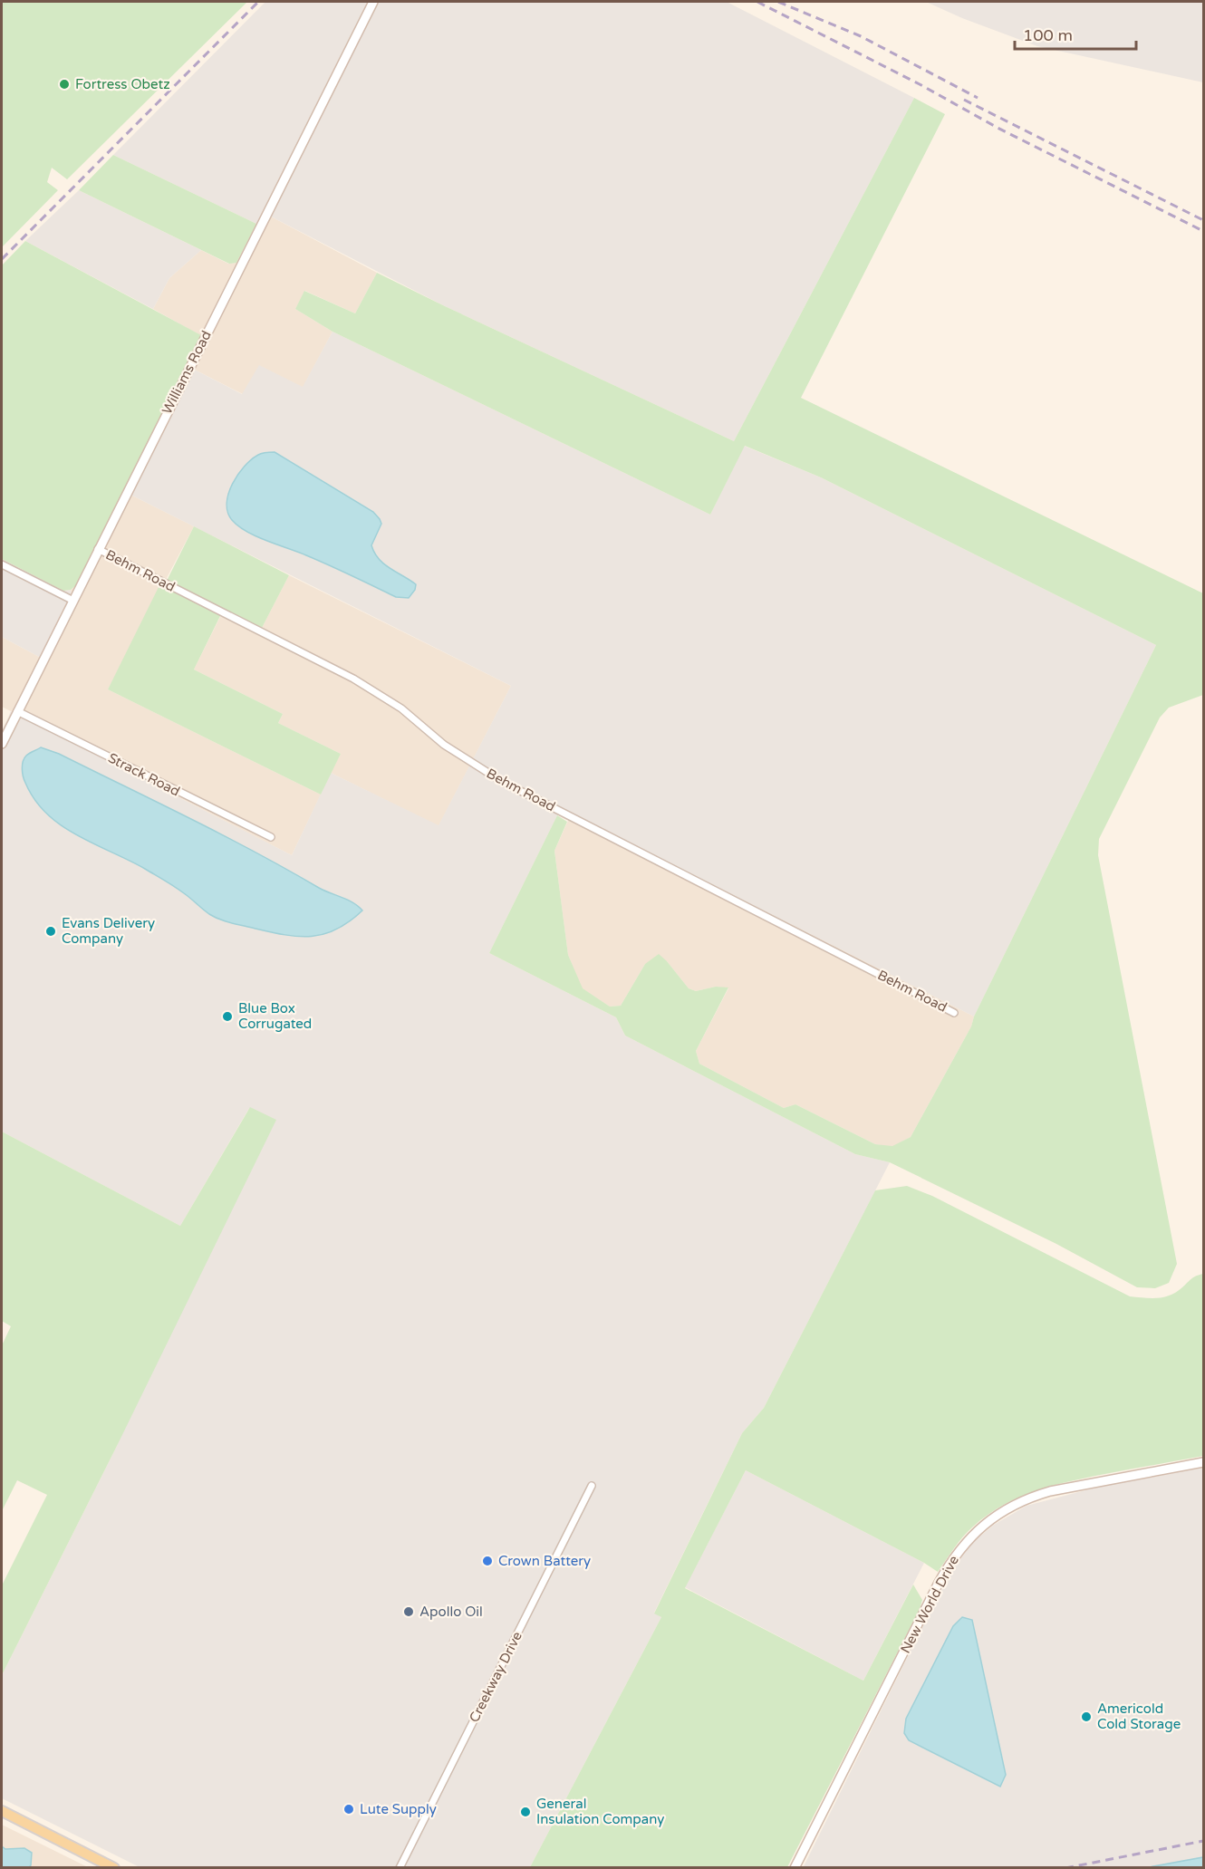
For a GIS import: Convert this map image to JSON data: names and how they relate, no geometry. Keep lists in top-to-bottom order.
{
  "streets": {
    "main road": ["Williams Road", "New World Drive"],
    "street": ["Behm Road", "Strack Road", "Creekway Drive"]
  },
  "crossings": [
    ["Williams Road", "Behm Road"],
    ["Williams Road", "Strack Road"]
  ],
  "places": [
    "Fortress Obetz",
    "Evans Delivery Company",
    "Blue Box Corrugated",
    "Crown Battery",
    "Apollo Oil",
    "Americold Cold Storage",
    "Lute Supply",
    "General Insulation Company"
  ],
  "scale_bar": "100 m"
}
